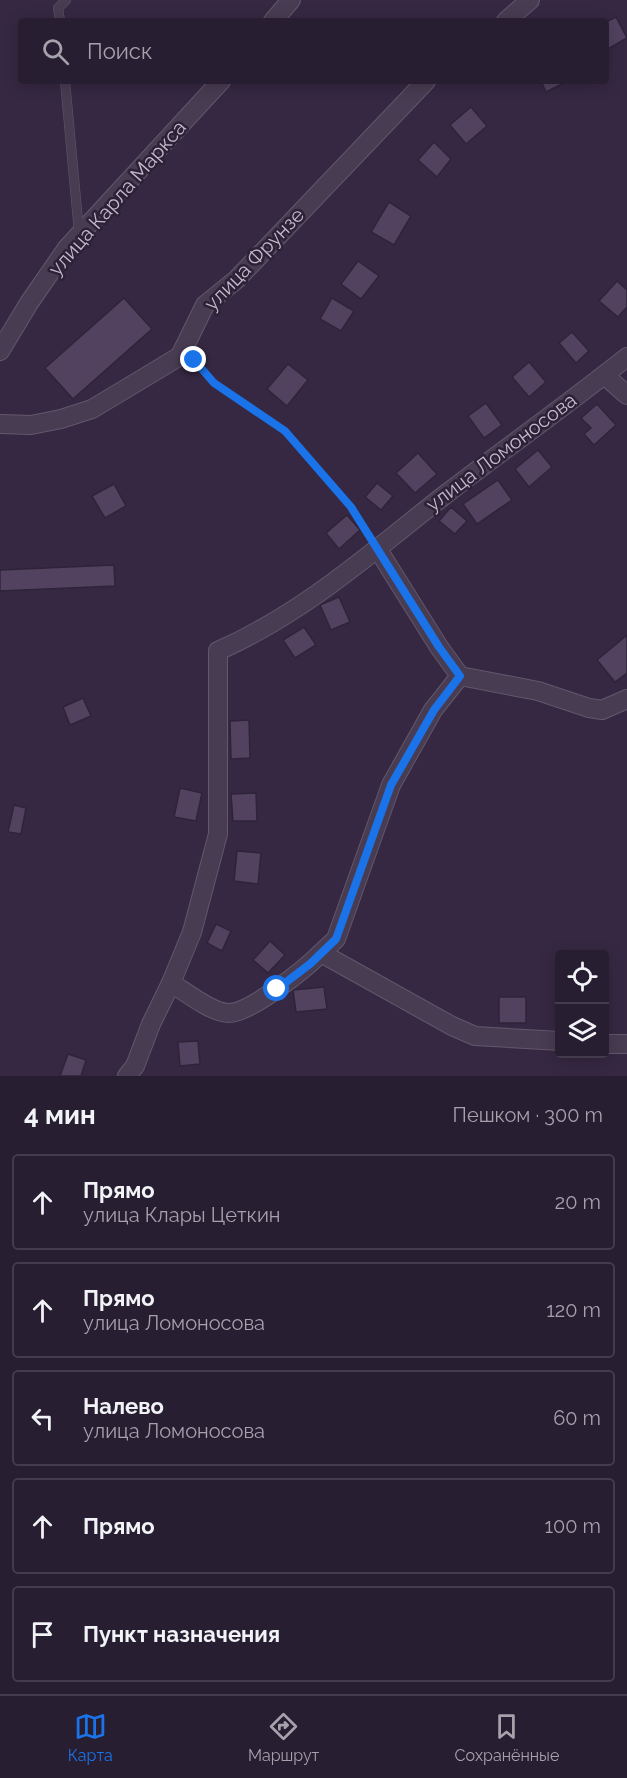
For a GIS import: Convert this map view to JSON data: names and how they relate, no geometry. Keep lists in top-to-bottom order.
{
  "streets": {
    "street": ["улица Карла Маркса", "улица Фрунзе", "улица Ломоносова"]
  },
  "page": {
    "search": "Поиск",
    "heading": ["4 мин", "Пешком · 300 m"],
    "list": [
      ["Прямо", "улица Клары Цеткин", "20 m"],
      ["Прямо", "улица Ломоносова", "120 m"],
      ["Налево", "улица Ломоносова", "60 m"],
      ["Прямо", "100 m"],
      "Пункт назначения"
    ],
    "nav": ["Карта", "Маршрут", "Сохранённые"]
  }
}
